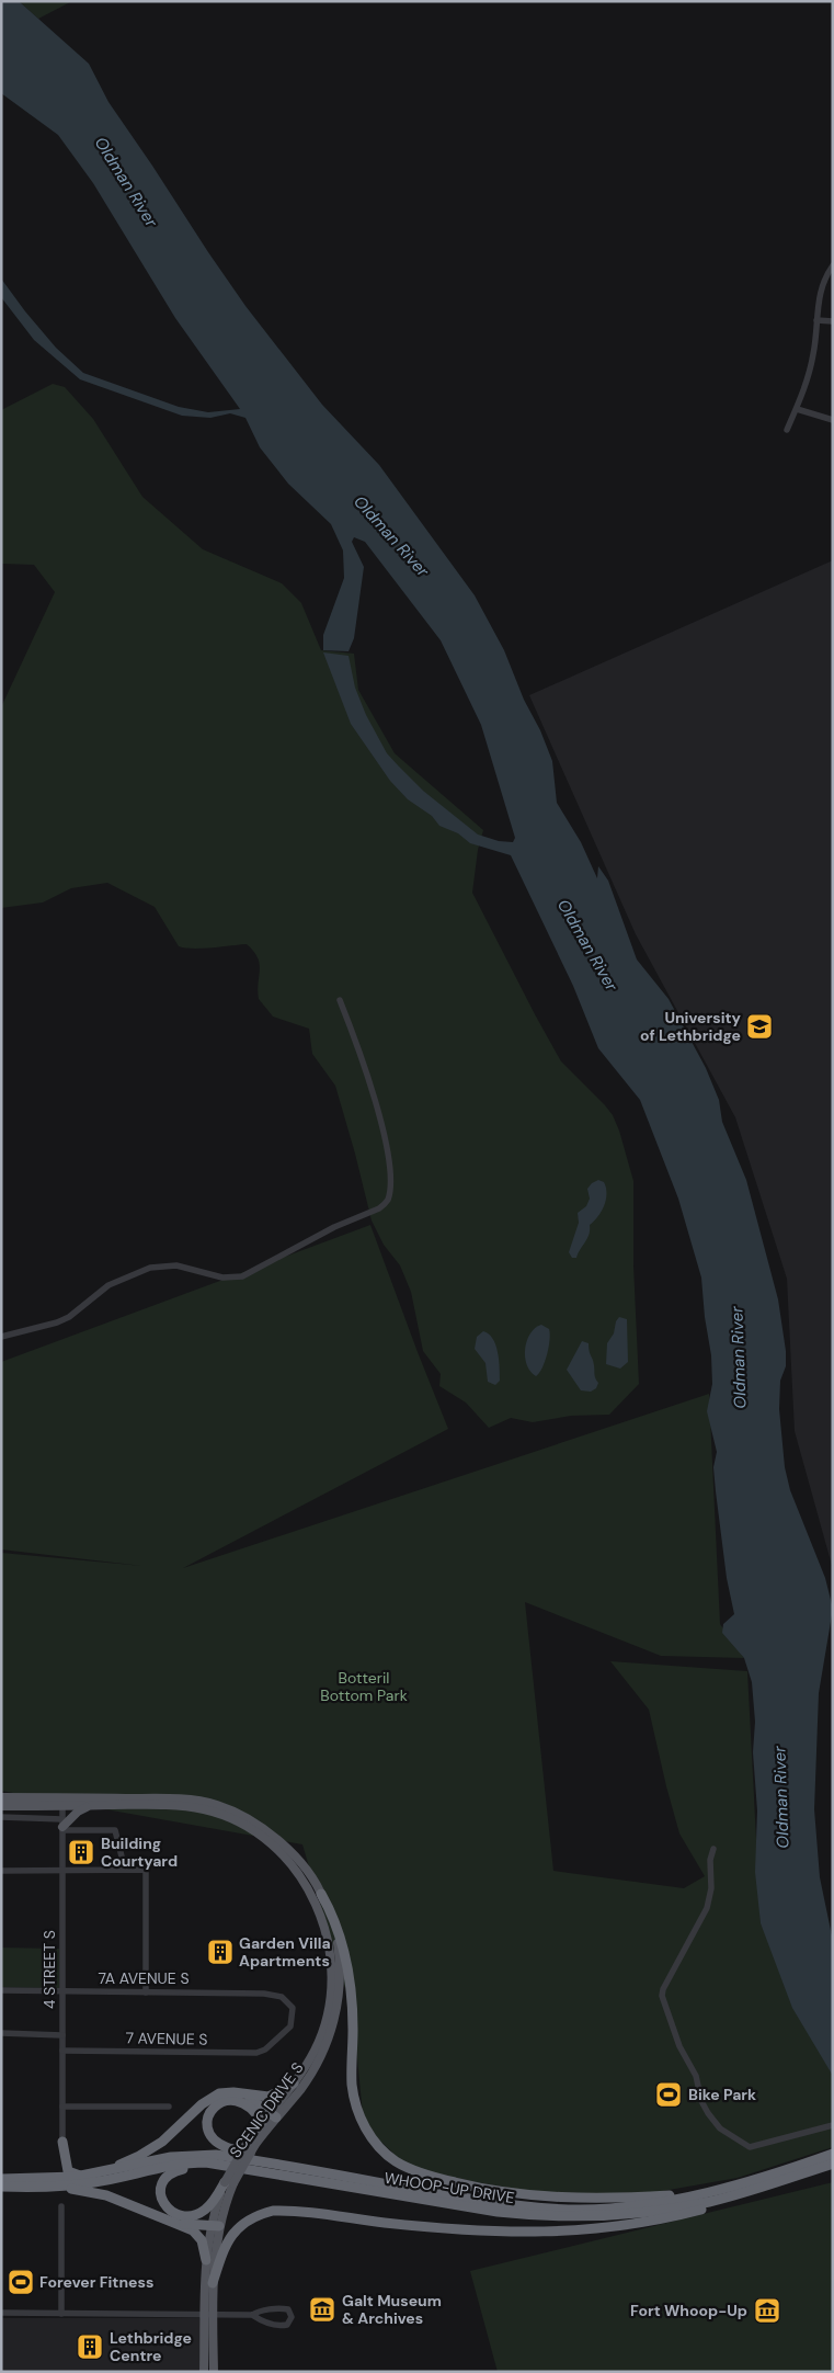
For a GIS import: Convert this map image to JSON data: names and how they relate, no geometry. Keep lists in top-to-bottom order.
{
  "streets": {
    "highway": ["WHOOP-UP DRIVE"],
    "main road": ["SCENIC DRIVE S"],
    "street": ["4 STREET S", "7A AVENUE S", "7 AVENUE S"]
  },
  "crossings": [
    ["4 STREET S", "7A AVENUE S"],
    ["4 STREET S", "7 AVENUE S"],
    ["4 STREET S", "SCENIC DRIVE S"],
    ["7A AVENUE S", "7 AVENUE S"]
  ],
  "water": ["Oldman River"],
  "parks": ["Botteril Bottom Park"],
  "places": {
    "school or university": ["University of Lethbridge"],
    "building": ["Building Courtyard", "Garden Villa Apartments", "Lethbridge Centre"],
    "sports": ["Bike Park", "Forever Fitness"],
    "museum": ["Galt Museum & Archives", "Fort Whoop-Up"]
  }
}
